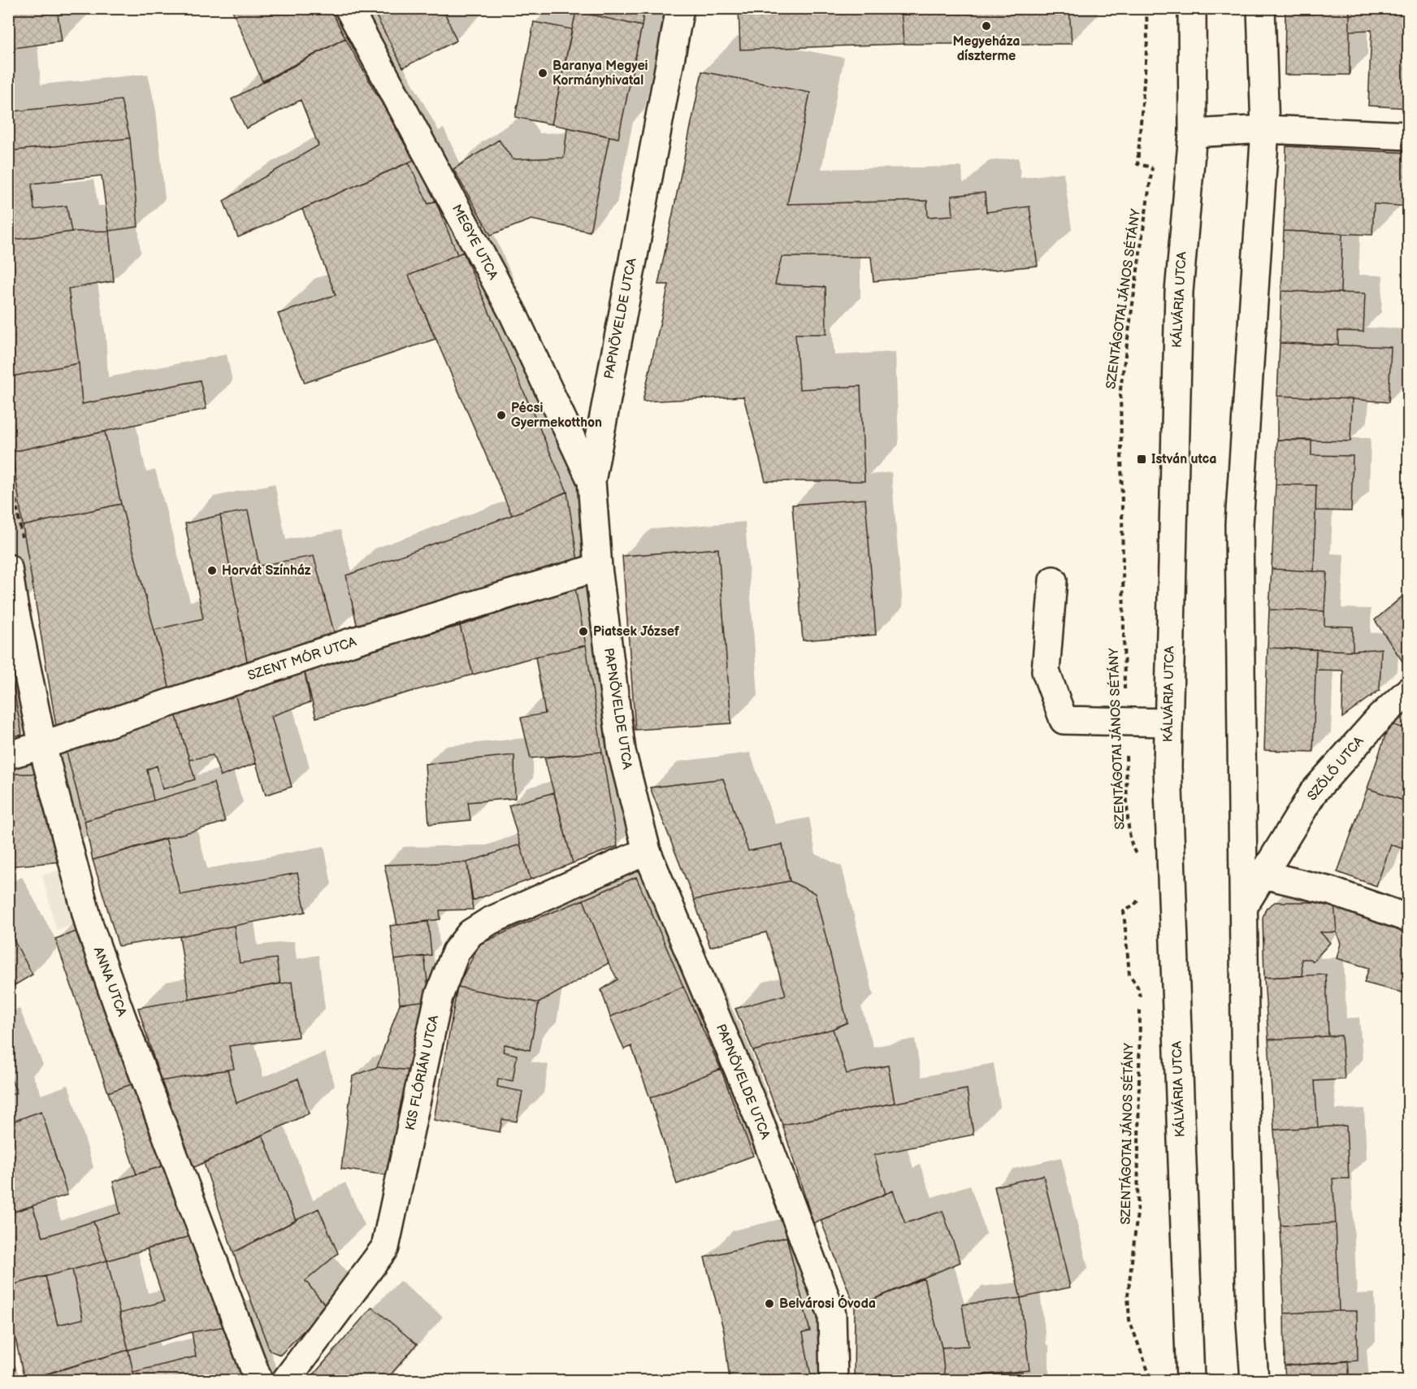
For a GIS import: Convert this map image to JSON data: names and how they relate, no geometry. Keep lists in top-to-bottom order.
{
  "streets": {
    "street": [
      "MEGYE UTCA",
      "KÁLVÁRIA UTCA",
      "PAPNÖVELDE UTCA",
      "SZENT MÓR UTCA",
      "SZŐLŐ UTCA",
      "ANNA UTCA",
      "KIS FLÓRIÁN UTCA"
    ],
    "path": ["SZENTÁGOTAI JÁNOS SÉTÁNY"]
  },
  "crossings": [
    ["MEGYE UTCA", "PAPNÖVELDE UTCA"],
    ["PAPNÖVELDE UTCA", "SZENT MÓR UTCA"],
    ["PAPNÖVELDE UTCA", "KIS FLÓRIÁN UTCA"],
    ["SZENT MÓR UTCA", "ANNA UTCA"]
  ],
  "places": {
    "other": [
      "Megyeháza díszterme",
      "Baranya Megyei Kormányhivatal",
      "Pécsi Gyermekotthon",
      "Horvát Színház",
      "Piatsek József",
      "Belvárosi Óvoda"
    ],
    "transit": ["István utca"]
  }
}
